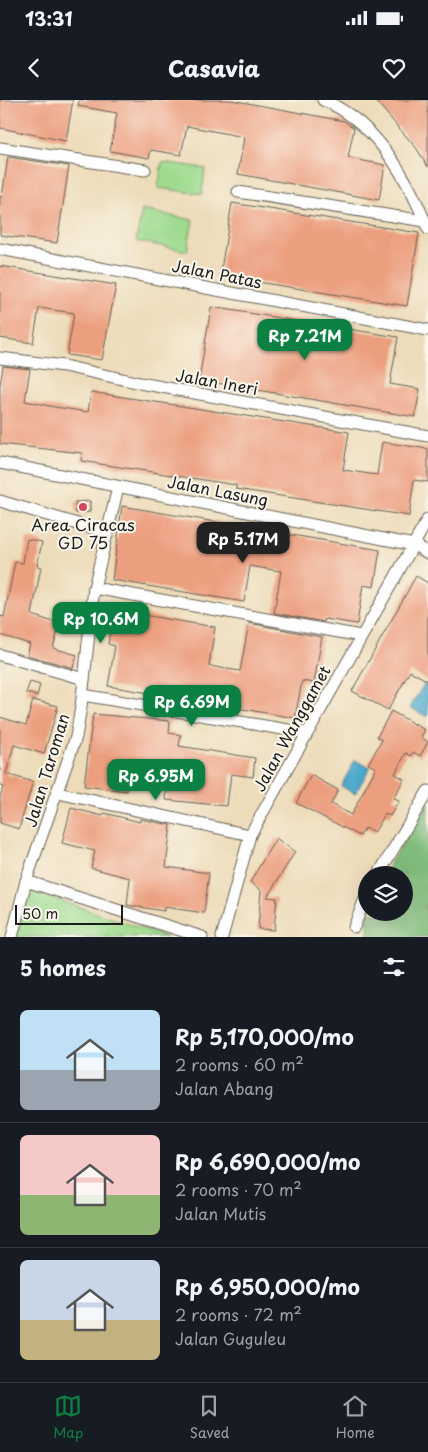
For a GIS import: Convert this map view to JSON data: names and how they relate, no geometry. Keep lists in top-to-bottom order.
{
  "streets": {
    "street": [
      "Jalan Patas",
      "Jalan Ineri",
      "Jalan Lasung",
      "Jalan Wanggamet",
      "Jalan Taroman"
    ]
  },
  "crossings": [
    ["Jalan Lasung", "Jalan Wanggamet"],
    ["Jalan Lasung", "Jalan Taroman"]
  ],
  "places": ["Area Ciracas GD 75"],
  "scale_bar": "50 m",
  "page": {
    "status": "13:31",
    "header": "Casavia",
    "price": [
      "Rp 7.21M",
      "Rp 5.17M",
      "Rp 10.6M",
      "Rp 6.69M",
      "Rp 6.95M"
    ],
    "scale": "50 m",
    "heading": "5 homes",
    "list": [
      {
        "name": "Rp 5,170,000/mo",
        "note": "2 rooms · 60 m² · Jalan Abang"
      },
      {
        "name": "Rp 6,690,000/mo",
        "note": "2 rooms · 70 m² · Jalan Mutis"
      },
      {
        "name": "Rp 6,950,000/mo",
        "note": "2 rooms · 72 m² · Jalan Guguleu"
      }
    ],
    "tabs": ["Map", "Saved", "Home"]
  }
}
